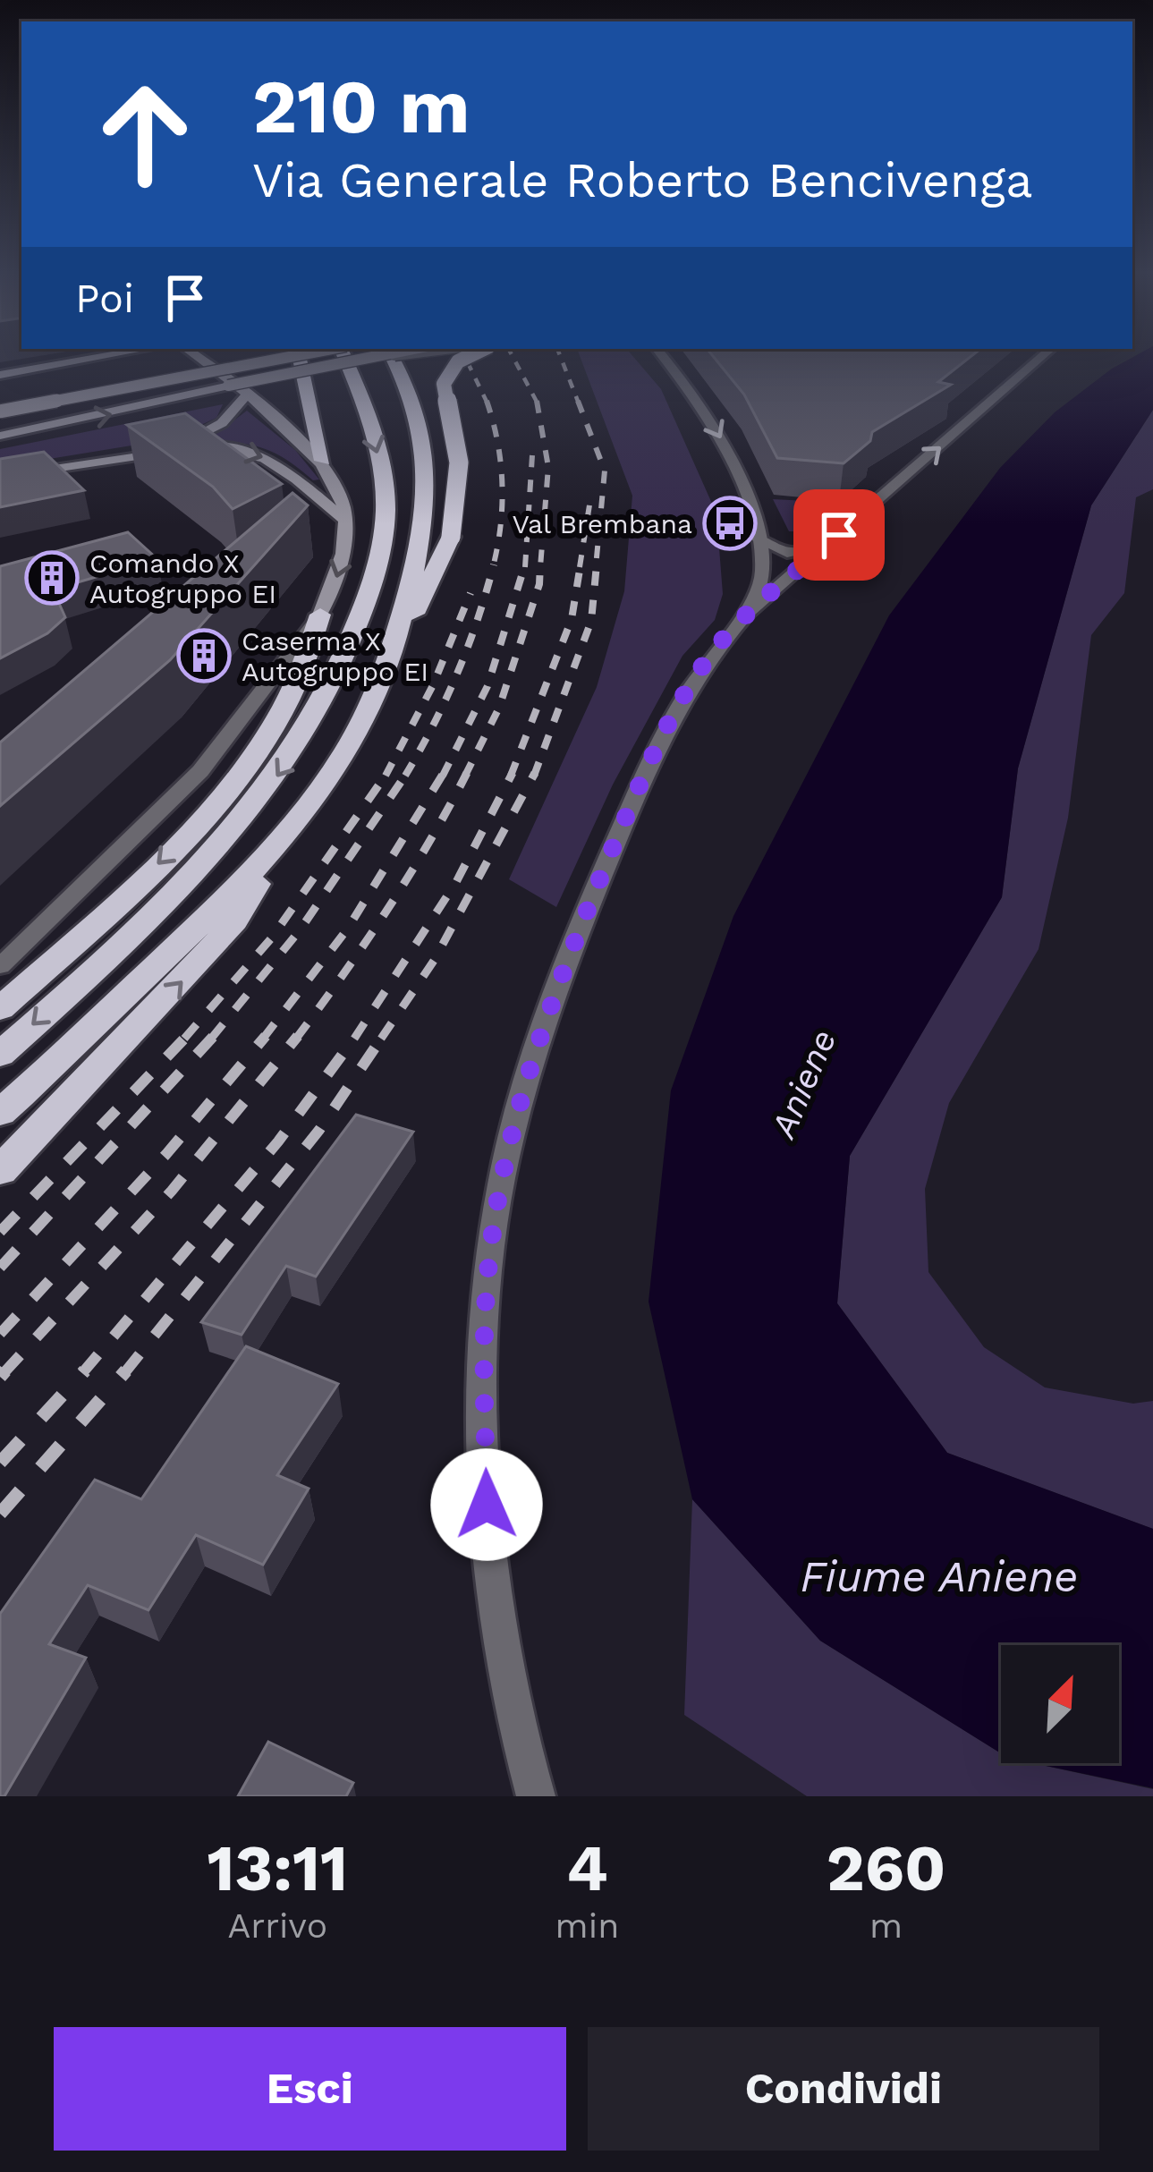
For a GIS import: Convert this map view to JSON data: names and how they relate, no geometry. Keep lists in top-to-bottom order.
{
  "water": ["Aniene", "Fiume Aniene"],
  "places": {
    "bus stop": ["Val Brembana"],
    "building": ["Comando X Autogruppo EI", "Caserma X Autogruppo EI"]
  },
  "north": "top right",
  "page": {
    "turn": ["210 m", "Via Generale Roberto Bencivenga"],
    "then": "Poi",
    "eta": [
      "13:11",
      "Arrivo",
      "4",
      "min",
      "260",
      "m"
    ],
    "buttons": ["Esci", "Condividi"]
  }
}
